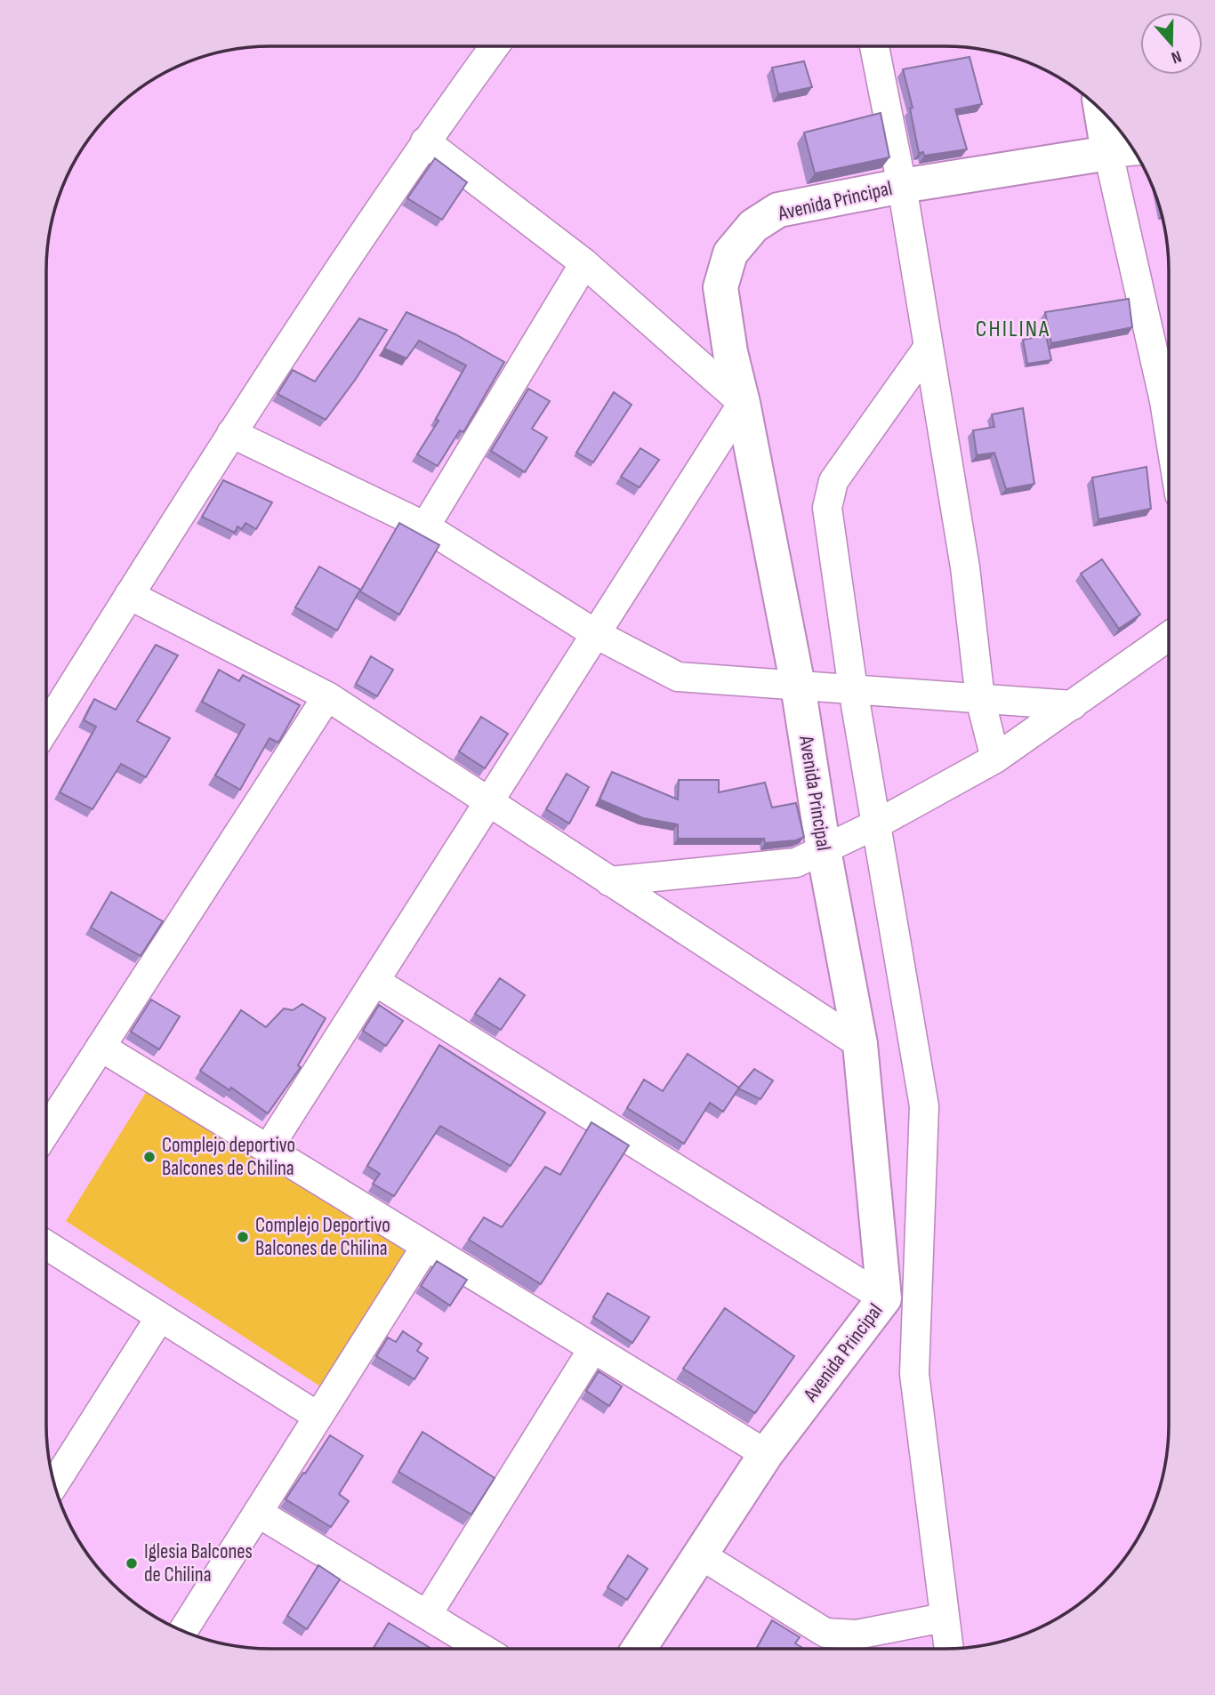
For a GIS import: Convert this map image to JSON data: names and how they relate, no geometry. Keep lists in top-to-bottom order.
{
  "streets": {
    "street": ["Avenida Principal"]
  },
  "districts": ["CHILINA"],
  "places": ["Complejo deportivo Balcones de Chilina", "Complejo Deportivo Balcones de Chilina", "Iglesia Balcones de Chilina"],
  "north": "bottom"
}
